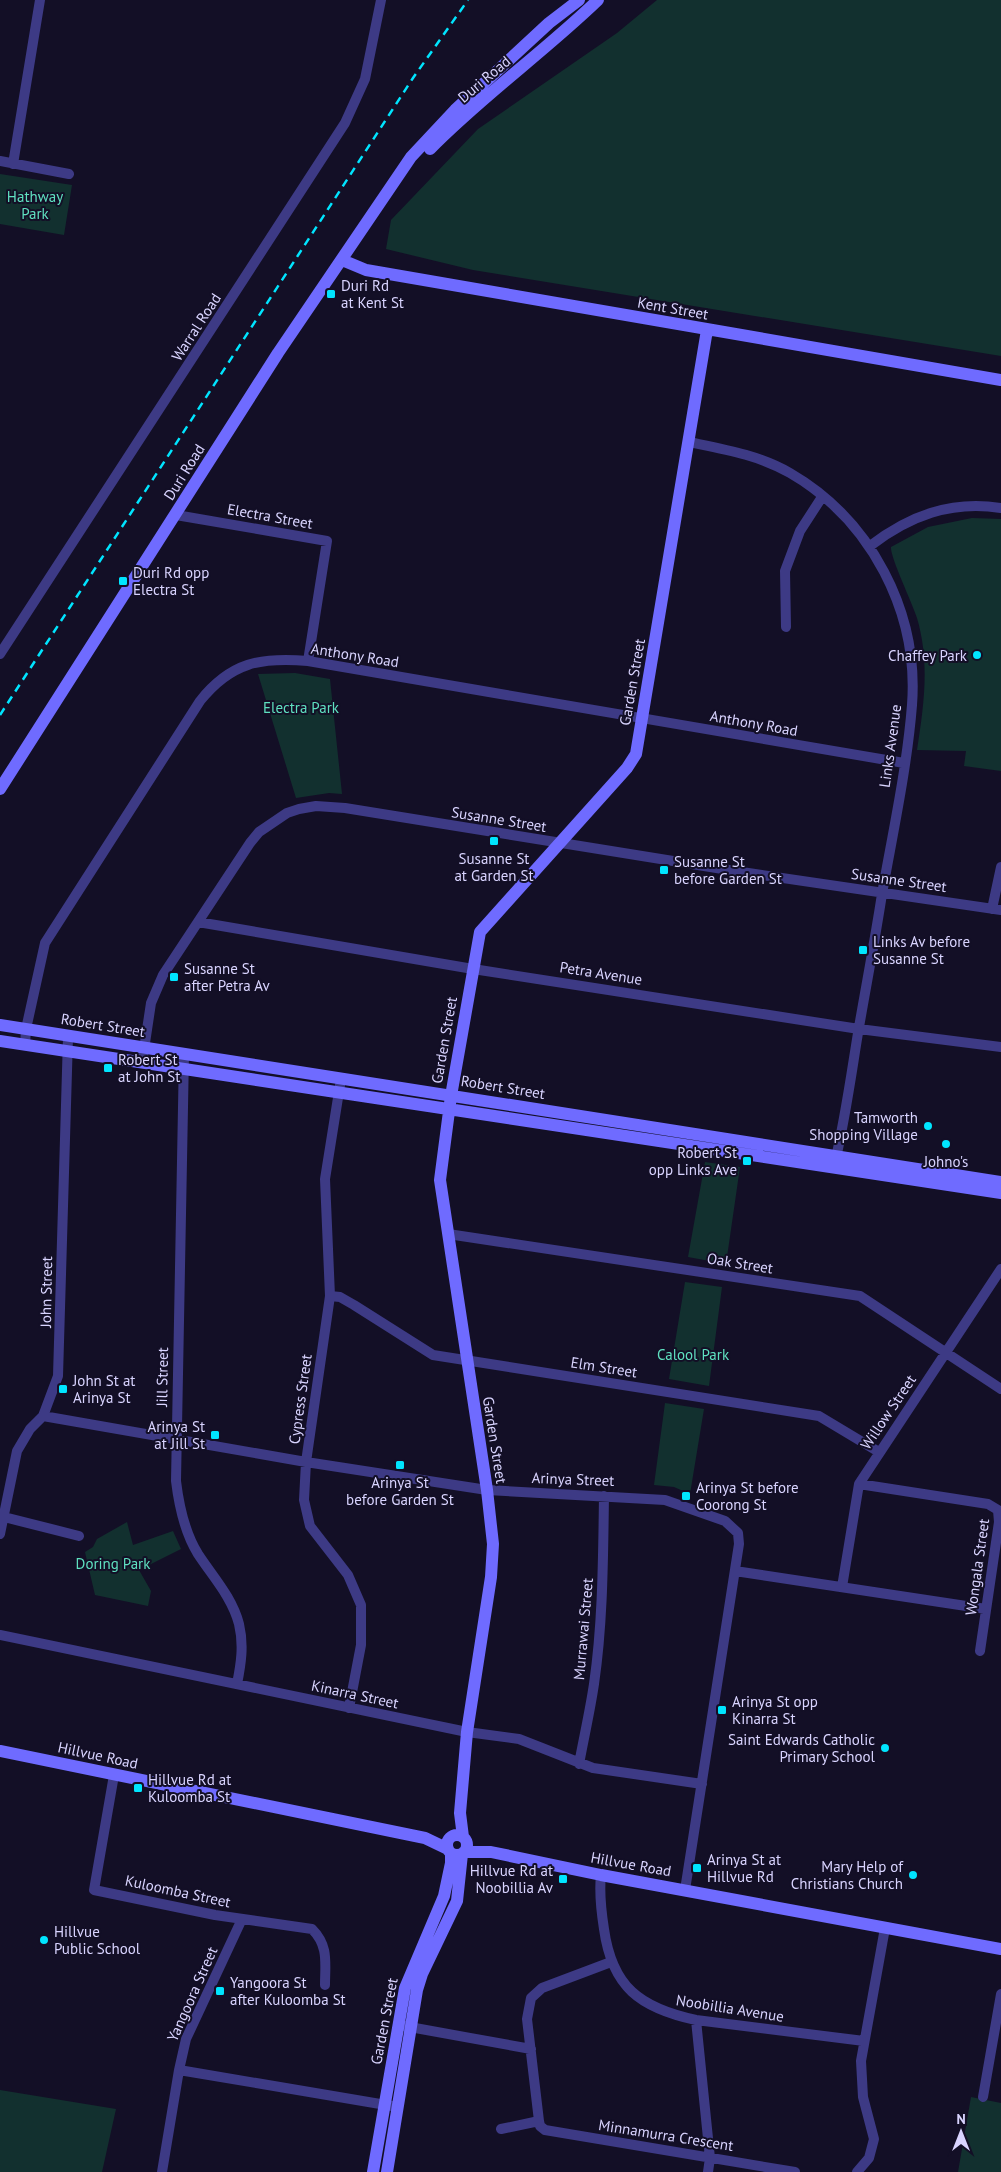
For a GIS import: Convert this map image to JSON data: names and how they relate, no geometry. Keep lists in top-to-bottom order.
{
  "streets": {
    "street": [
      "Duri Road",
      "Kent Street",
      "Warral Road",
      "Electra Street",
      "Anthony Road",
      "Garden Street",
      "Links Avenue",
      "Susanne Street",
      "Petra Avenue",
      "Robert Street",
      "Oak Street",
      "John Street",
      "Elm Street",
      "Jill Street",
      "Cypress Street",
      "Willow Street",
      "Arinya Street",
      "Wongala Street",
      "Murrawai Street",
      "Kinarra Street",
      "Hillvue Road",
      "Kuloomba Street",
      "Yangoora Street",
      "Noobillia Avenue",
      "Minnamurra Crescent"
    ]
  },
  "crossings": [
    ["Duri Road", "Kent Street"],
    ["Duri Road", "Electra Street"],
    ["Kent Street", "Garden Street"],
    ["Electra Street", "Anthony Road"],
    ["Anthony Road", "Garden Street"],
    ["Anthony Road", "Links Avenue"],
    ["Anthony Road", "Robert Street"],
    ["Garden Street", "Links Avenue"],
    ["Garden Street", "Susanne Street"],
    ["Garden Street", "Petra Avenue"],
    ["Garden Street", "Robert Street"],
    ["Garden Street", "Oak Street"],
    ["Garden Street", "Elm Street"],
    ["Garden Street", "Arinya Street"],
    ["Garden Street", "Kinarra Street"],
    ["Garden Street", "Hillvue Road"],
    ["Links Avenue", "Susanne Street"],
    ["Links Avenue", "Petra Avenue"],
    ["Links Avenue", "Robert Street"],
    ["Susanne Street", "Petra Avenue"],
    ["Susanne Street", "Robert Street"],
    ["Robert Street", "John Street"],
    ["Robert Street", "Jill Street"],
    ["Robert Street", "Cypress Street"],
    ["Oak Street", "Willow Street"],
    ["John Street", "Arinya Street"],
    ["Elm Street", "Cypress Street"],
    ["Elm Street", "Willow Street"],
    ["Jill Street", "Arinya Street"],
    ["Jill Street", "Kinarra Street"],
    ["Cypress Street", "Arinya Street"],
    ["Cypress Street", "Kinarra Street"],
    ["Willow Street", "Wongala Street"],
    ["Arinya Street", "Murrawai Street"],
    ["Arinya Street", "Kinarra Street"],
    ["Arinya Street", "Hillvue Road"],
    ["Murrawai Street", "Kinarra Street"],
    ["Hillvue Road", "Kuloomba Street"],
    ["Hillvue Road", "Noobillia Avenue"],
    ["Kuloomba Street", "Yangoora Street"]
  ],
  "parks": [
    "Hathway Park",
    "Electra Park",
    "Calool Park",
    "Doring Park"
  ],
  "places": {
    "transit": [
      "Duri Rd at Kent St",
      "Duri Rd opp Electra St",
      "Susanne St at Garden St",
      "Susanne St before Garden St",
      "Links Av before Susanne St",
      "Susanne St after Petra Av",
      "Robert St at John St",
      "Robert St opp Links Ave",
      "John St at Arinya St",
      "Arinya St at Jill St",
      "Arinya St before Garden St",
      "Arinya St before Coorong St",
      "Arinya St opp Kinarra St",
      "Hillvue Rd at Kuloomba St",
      "Arinya St at Hillvue Rd",
      "Hillvue Rd at Noobillia Av",
      "Yangoora St after Kuloomba St"
    ],
    "other": [
      "Chaffey Park",
      "Tamworth Shopping Village",
      "Johno's",
      "Saint Edwards Catholic Primary School",
      "Mary Help of Christians Church",
      "Hillvue Public School"
    ]
  },
  "north": "top"
}
